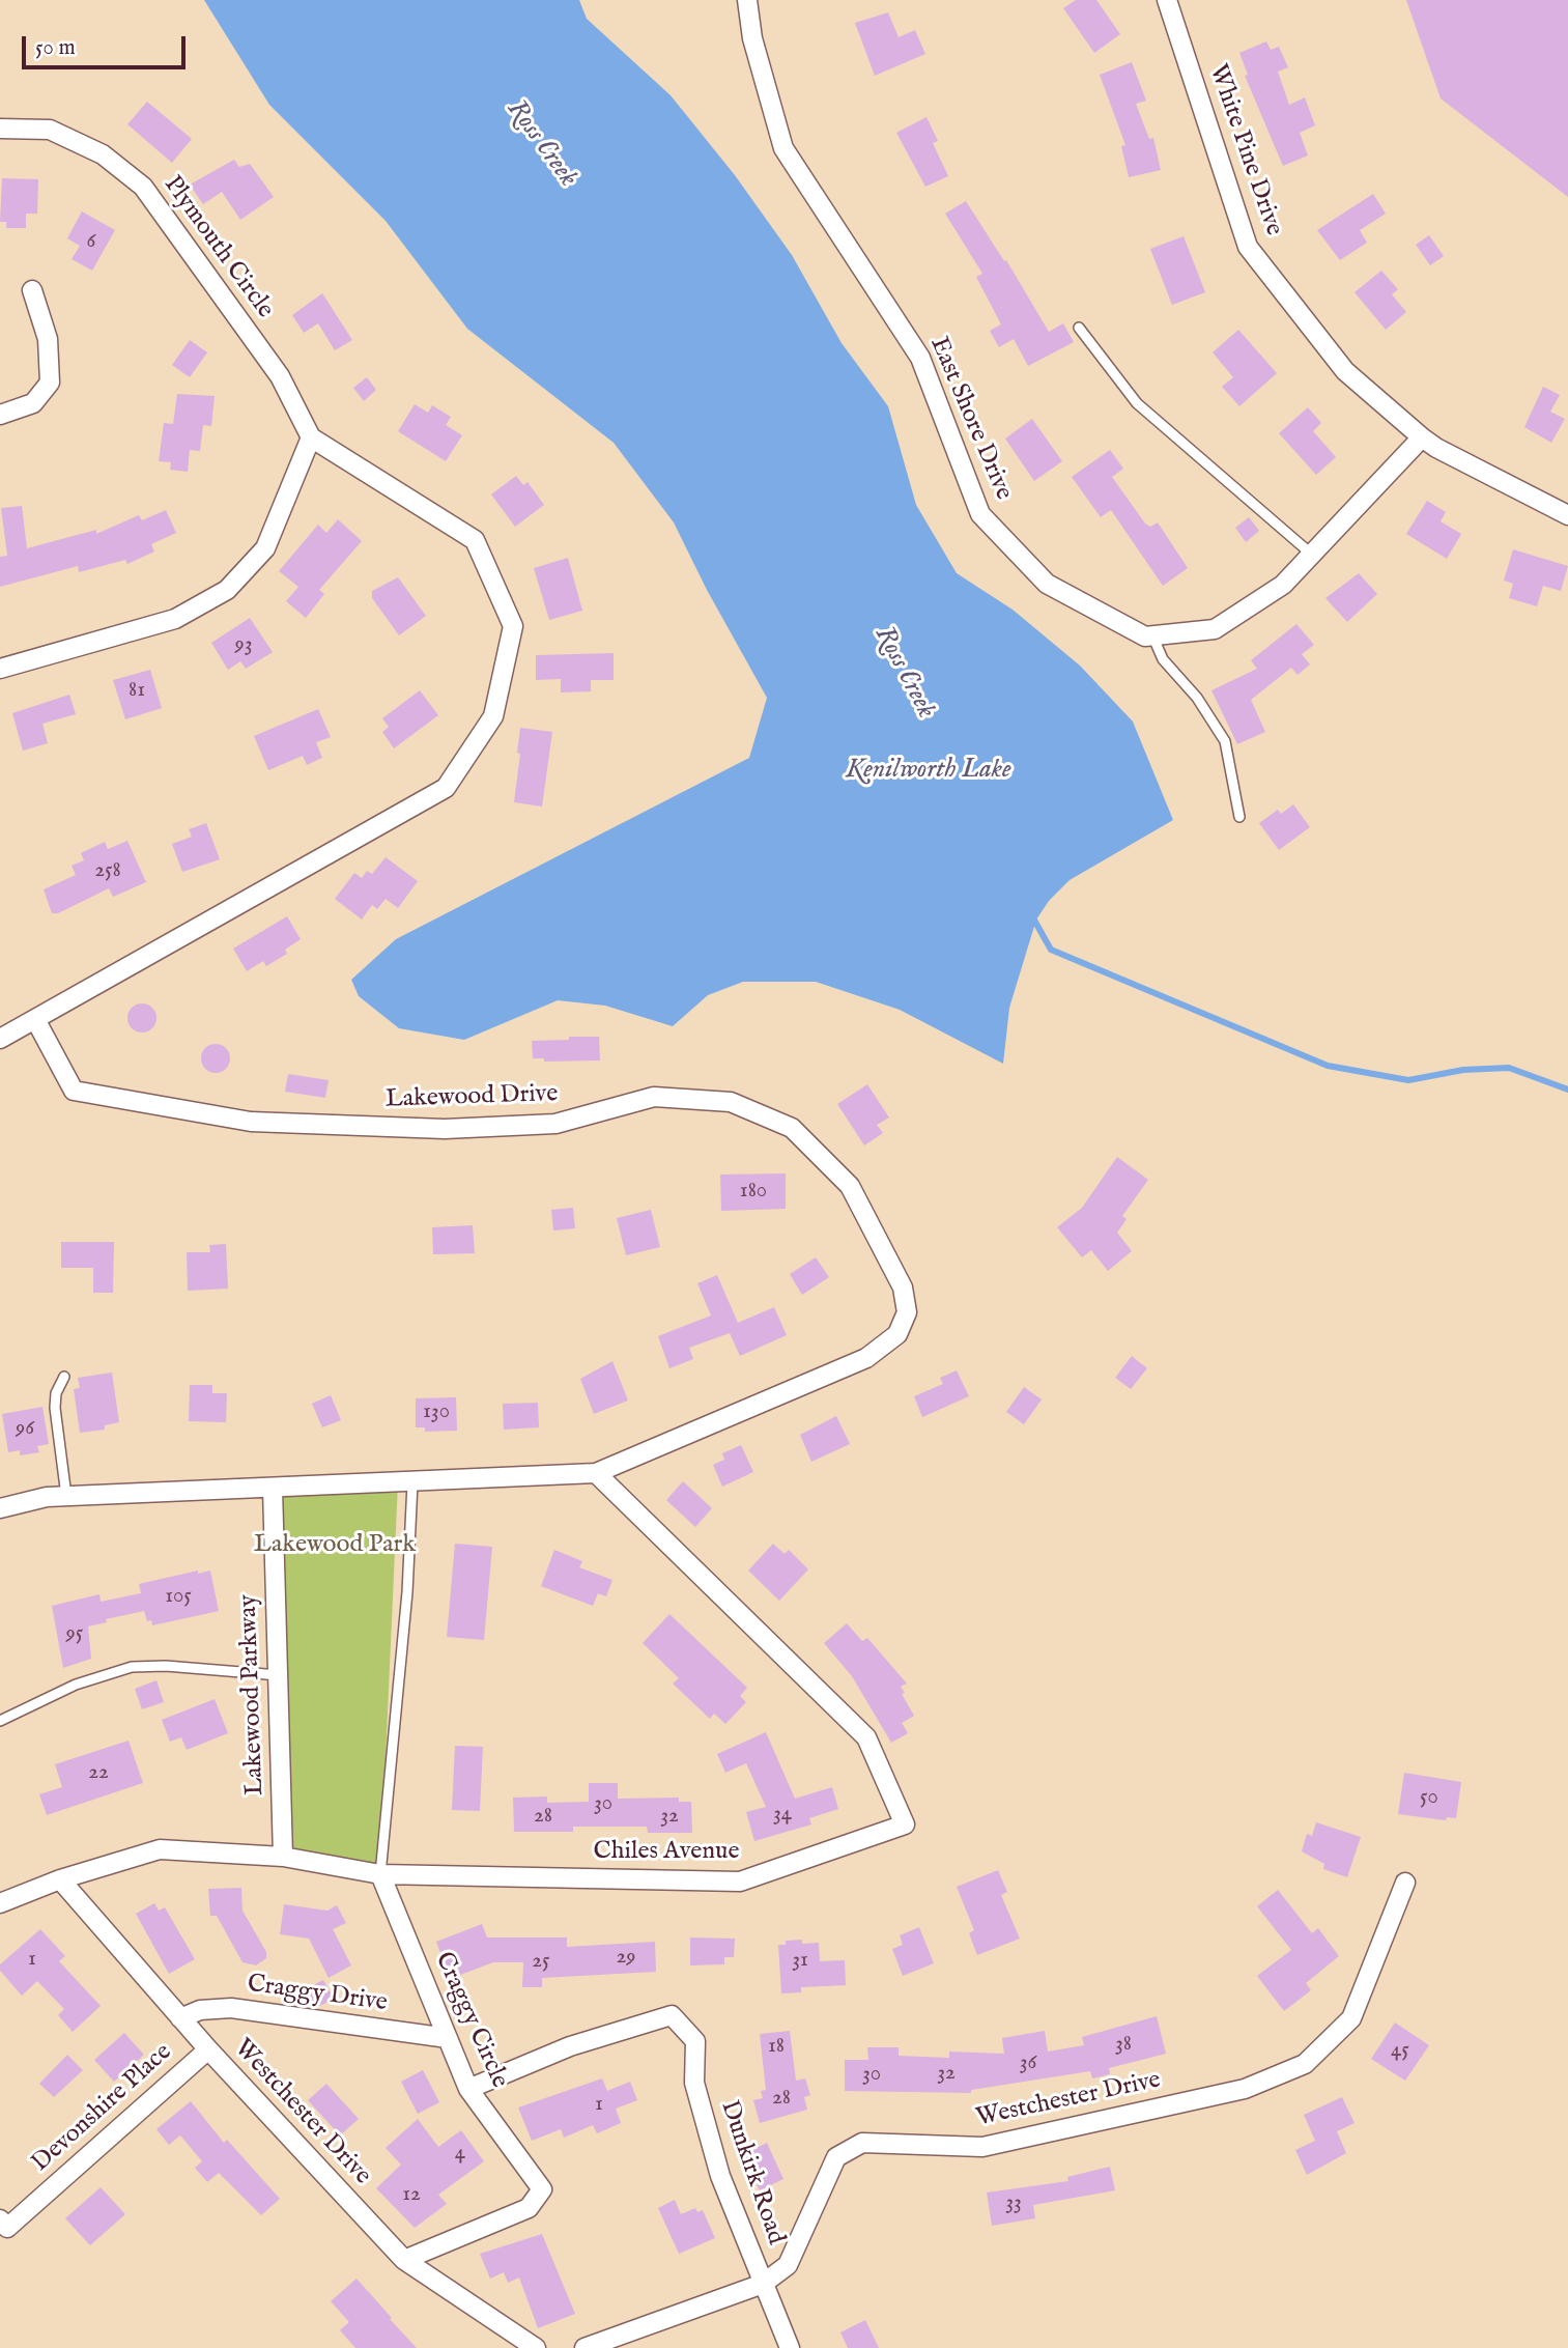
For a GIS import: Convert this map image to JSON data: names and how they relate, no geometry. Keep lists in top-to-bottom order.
{
  "streets": {
    "street": [
      "White Pine Drive",
      "Plymouth Circle",
      "East Shore Drive",
      "Lakewood Drive",
      "Lakewood Parkway",
      "Chiles Avenue",
      "Craggy Drive",
      "Craggy Circle",
      "Westchester Drive",
      "Devonshire Place",
      "Dunkirk Road"
    ]
  },
  "crossings": [
    ["White Pine Drive", "East Shore Drive"],
    ["Lakewood Drive", "Lakewood Parkway"],
    ["Lakewood Drive", "Chiles Avenue"],
    ["Lakewood Parkway", "Chiles Avenue"],
    ["Chiles Avenue", "Craggy Circle"],
    ["Chiles Avenue", "Westchester Drive"],
    ["Craggy Drive", "Craggy Circle"],
    ["Craggy Drive", "Westchester Drive"],
    ["Craggy Circle", "Westchester Drive"],
    ["Craggy Circle", "Dunkirk Road"],
    ["Westchester Drive", "Devonshire Place"],
    ["Westchester Drive", "Dunkirk Road"]
  ],
  "water": ["Ross Creek", "Kenilworth Lake"],
  "parks": ["Lakewood Park"],
  "house_numbers": [
    "6",
    "93",
    "81",
    "258",
    "180",
    "130",
    "96",
    "105",
    "95",
    "22",
    "50",
    "30",
    "34",
    "28",
    "32",
    "29",
    "1",
    "31",
    "25",
    "38",
    "18",
    "45",
    "36",
    "32",
    "30",
    "28",
    "1",
    "4",
    "12",
    "33"
  ],
  "scale_bar": "50 m"
}
